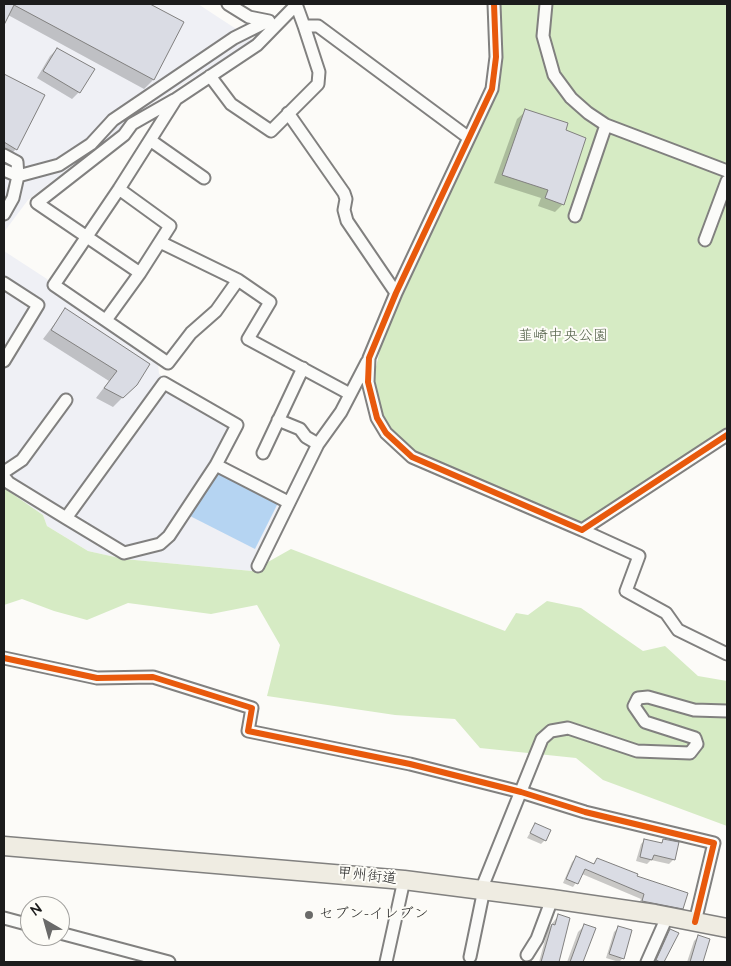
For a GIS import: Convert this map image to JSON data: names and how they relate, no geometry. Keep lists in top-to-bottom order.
{
  "streets": {
    "highway": ["甲州街道"]
  },
  "parks": ["韮崎中央公園"],
  "places": ["セブン-イレブン"],
  "north": "top left"
}
